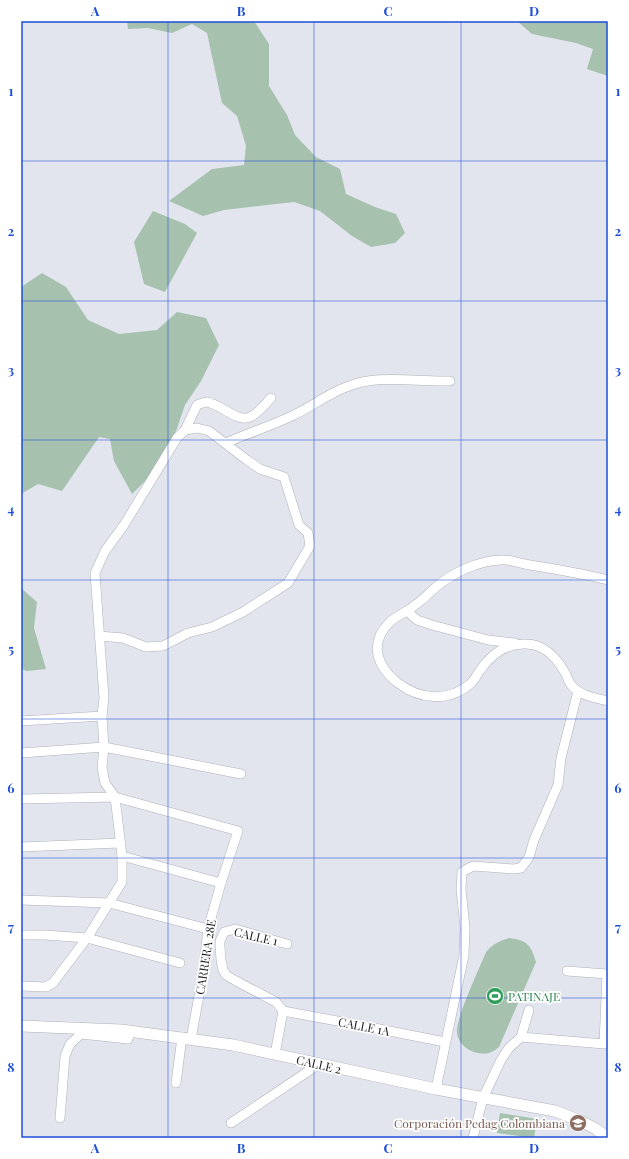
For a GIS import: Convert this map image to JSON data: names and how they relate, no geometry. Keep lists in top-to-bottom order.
{
  "streets": {
    "street": [
      "CALLE 1",
      "CARRERA 28E",
      "CALLE 1A",
      "CALLE 2"
    ]
  },
  "crossings": [
    ["CALLE 1", "CALLE 1A"],
    ["CARRERA 28E", "CALLE 2"]
  ],
  "places": {
    "sports": ["PATINAJE"],
    "school or university": ["Corporación Pedag Colombiana"]
  },
  "grid": {
    "columns": [
      "A",
      "B",
      "C",
      "D"
    ],
    "rows": [
      "1",
      "2",
      "3",
      "4",
      "5",
      "6",
      "7",
      "8"
    ]
  }
}
